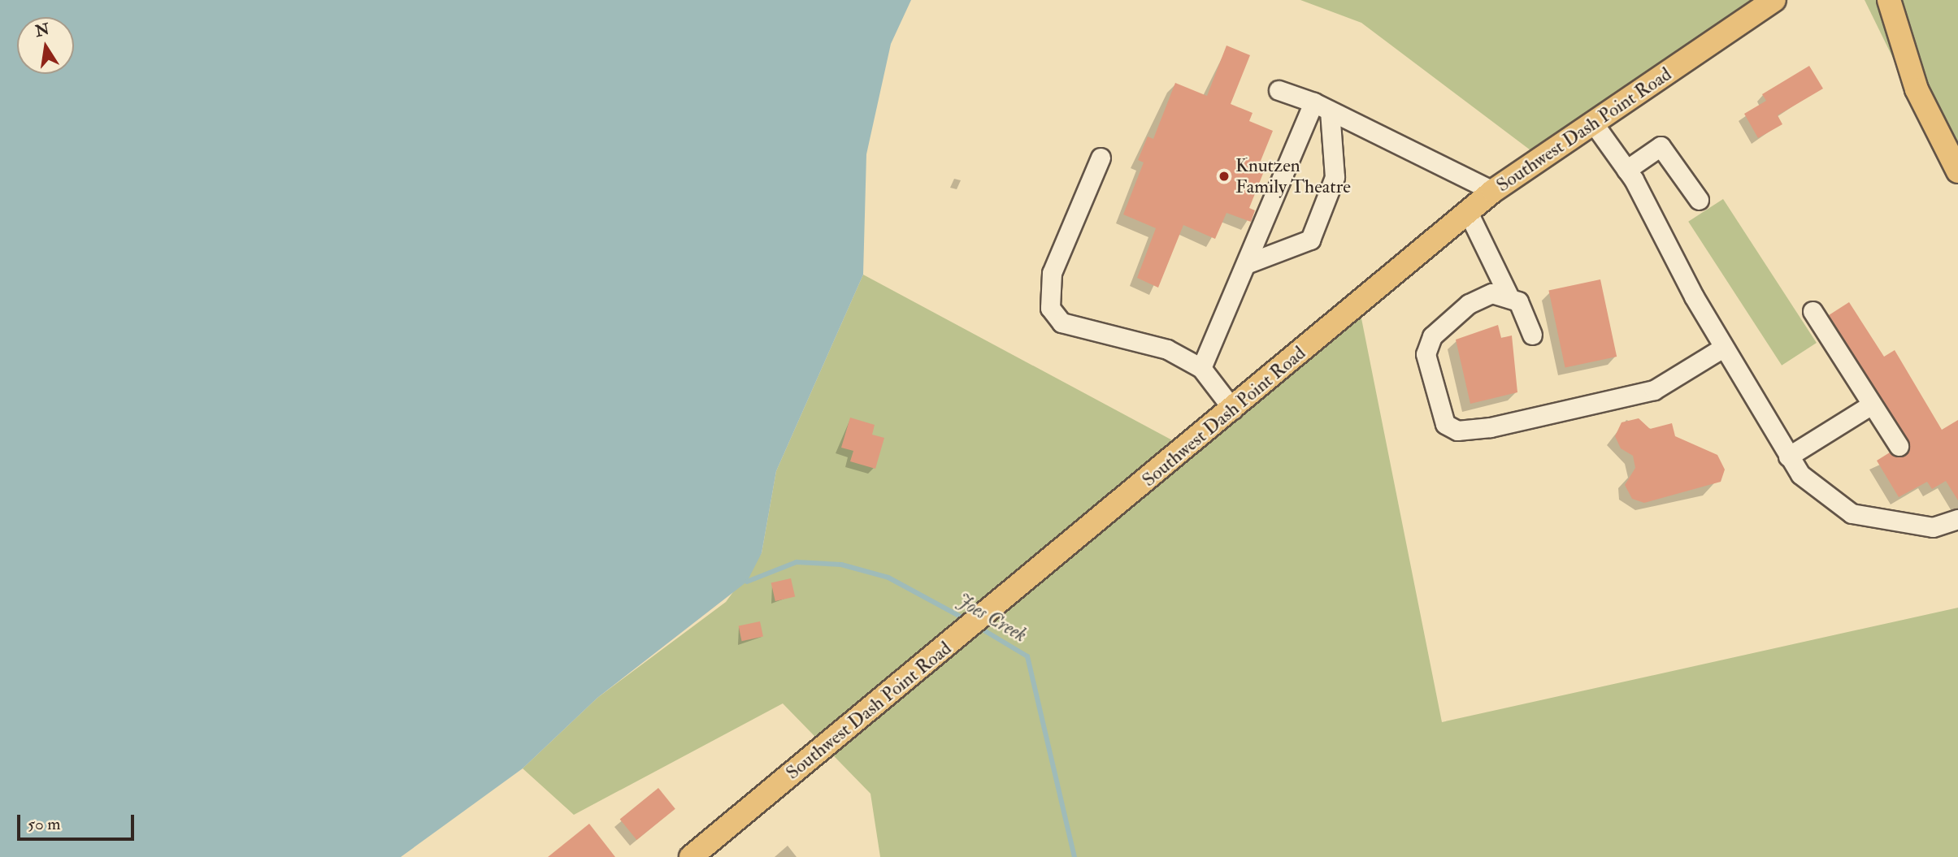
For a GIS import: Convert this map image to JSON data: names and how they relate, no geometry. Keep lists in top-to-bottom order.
{
  "streets": {
    "main road": ["Southwest Dash Point Road"]
  },
  "water": ["Joes Creek"],
  "places": ["Knutzen Family Theatre"],
  "scale_bar": "50 m",
  "north": "top"
}
